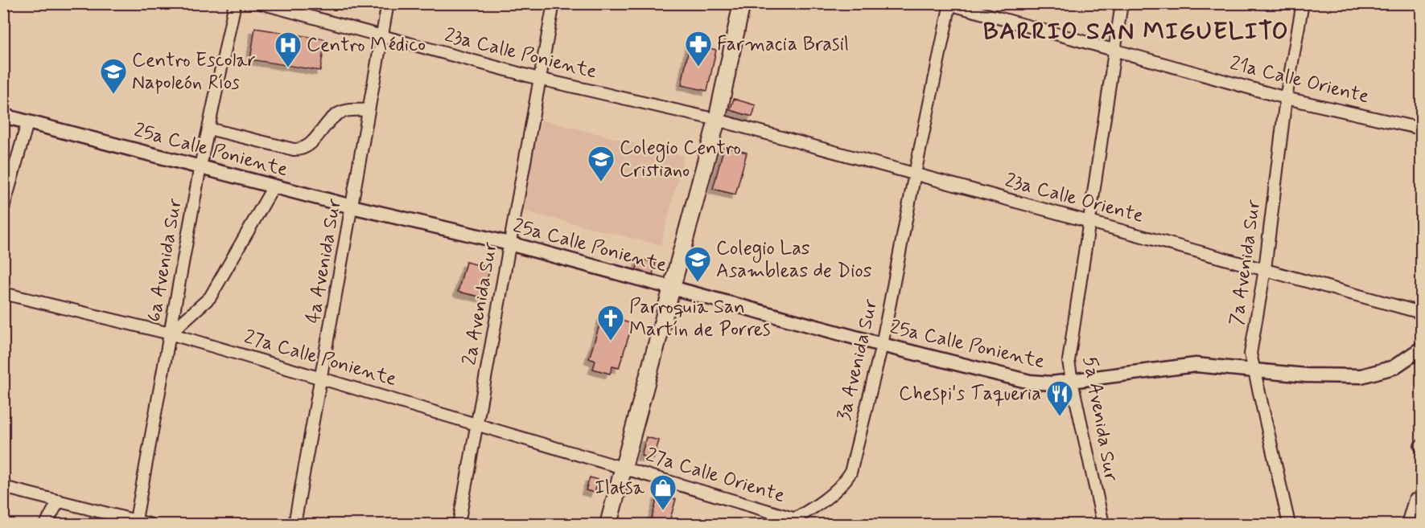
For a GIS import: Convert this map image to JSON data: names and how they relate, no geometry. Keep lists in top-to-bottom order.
{
  "streets": {
    "street": [
      "23a Calle Poniente",
      "21a Calle Oriente",
      "25a Calle Poniente",
      "23a Calle Oriente",
      "6a Avenida Sur",
      "4a Avenida Sur",
      "7a Avenida Sur",
      "2a Avenida Sur",
      "27a Calle Poniente",
      "3a Avenida Sur",
      "5a Avenida Sur",
      "27a Calle Oriente"
    ]
  },
  "crossings": [
    ["23a Calle Poniente", "23a Calle Oriente"],
    ["23a Calle Poniente", "4a Avenida Sur"],
    ["23a Calle Poniente", "2a Avenida Sur"],
    ["21a Calle Oriente", "7a Avenida Sur"],
    ["21a Calle Oriente", "3a Avenida Sur"],
    ["21a Calle Oriente", "5a Avenida Sur"],
    ["25a Calle Poniente", "6a Avenida Sur"],
    ["25a Calle Poniente", "4a Avenida Sur"],
    ["25a Calle Poniente", "7a Avenida Sur"],
    ["25a Calle Poniente", "2a Avenida Sur"],
    ["25a Calle Poniente", "3a Avenida Sur"],
    ["25a Calle Poniente", "5a Avenida Sur"],
    ["23a Calle Oriente", "7a Avenida Sur"],
    ["23a Calle Oriente", "3a Avenida Sur"],
    ["23a Calle Oriente", "5a Avenida Sur"],
    ["6a Avenida Sur", "27a Calle Poniente"],
    ["4a Avenida Sur", "27a Calle Poniente"],
    ["2a Avenida Sur", "27a Calle Poniente"],
    ["27a Calle Poniente", "27a Calle Oriente"],
    ["3a Avenida Sur", "27a Calle Oriente"]
  ],
  "districts": ["BARRIO SAN MIGUELITO"],
  "places": {
    "pharmacy": ["Farmacia Brasil"],
    "hospital": ["Centro Médico"],
    "school or university": ["Centro Escolar Napoleón Ríos", "Colegio Centro Cristiano", "Colegio Las Asambleas de Dios"],
    "church": ["Parroquia San Martín de Porres"],
    "restaurant": ["Chespi's Taqueria"],
    "shop": ["Ilatsa"]
  }
}
